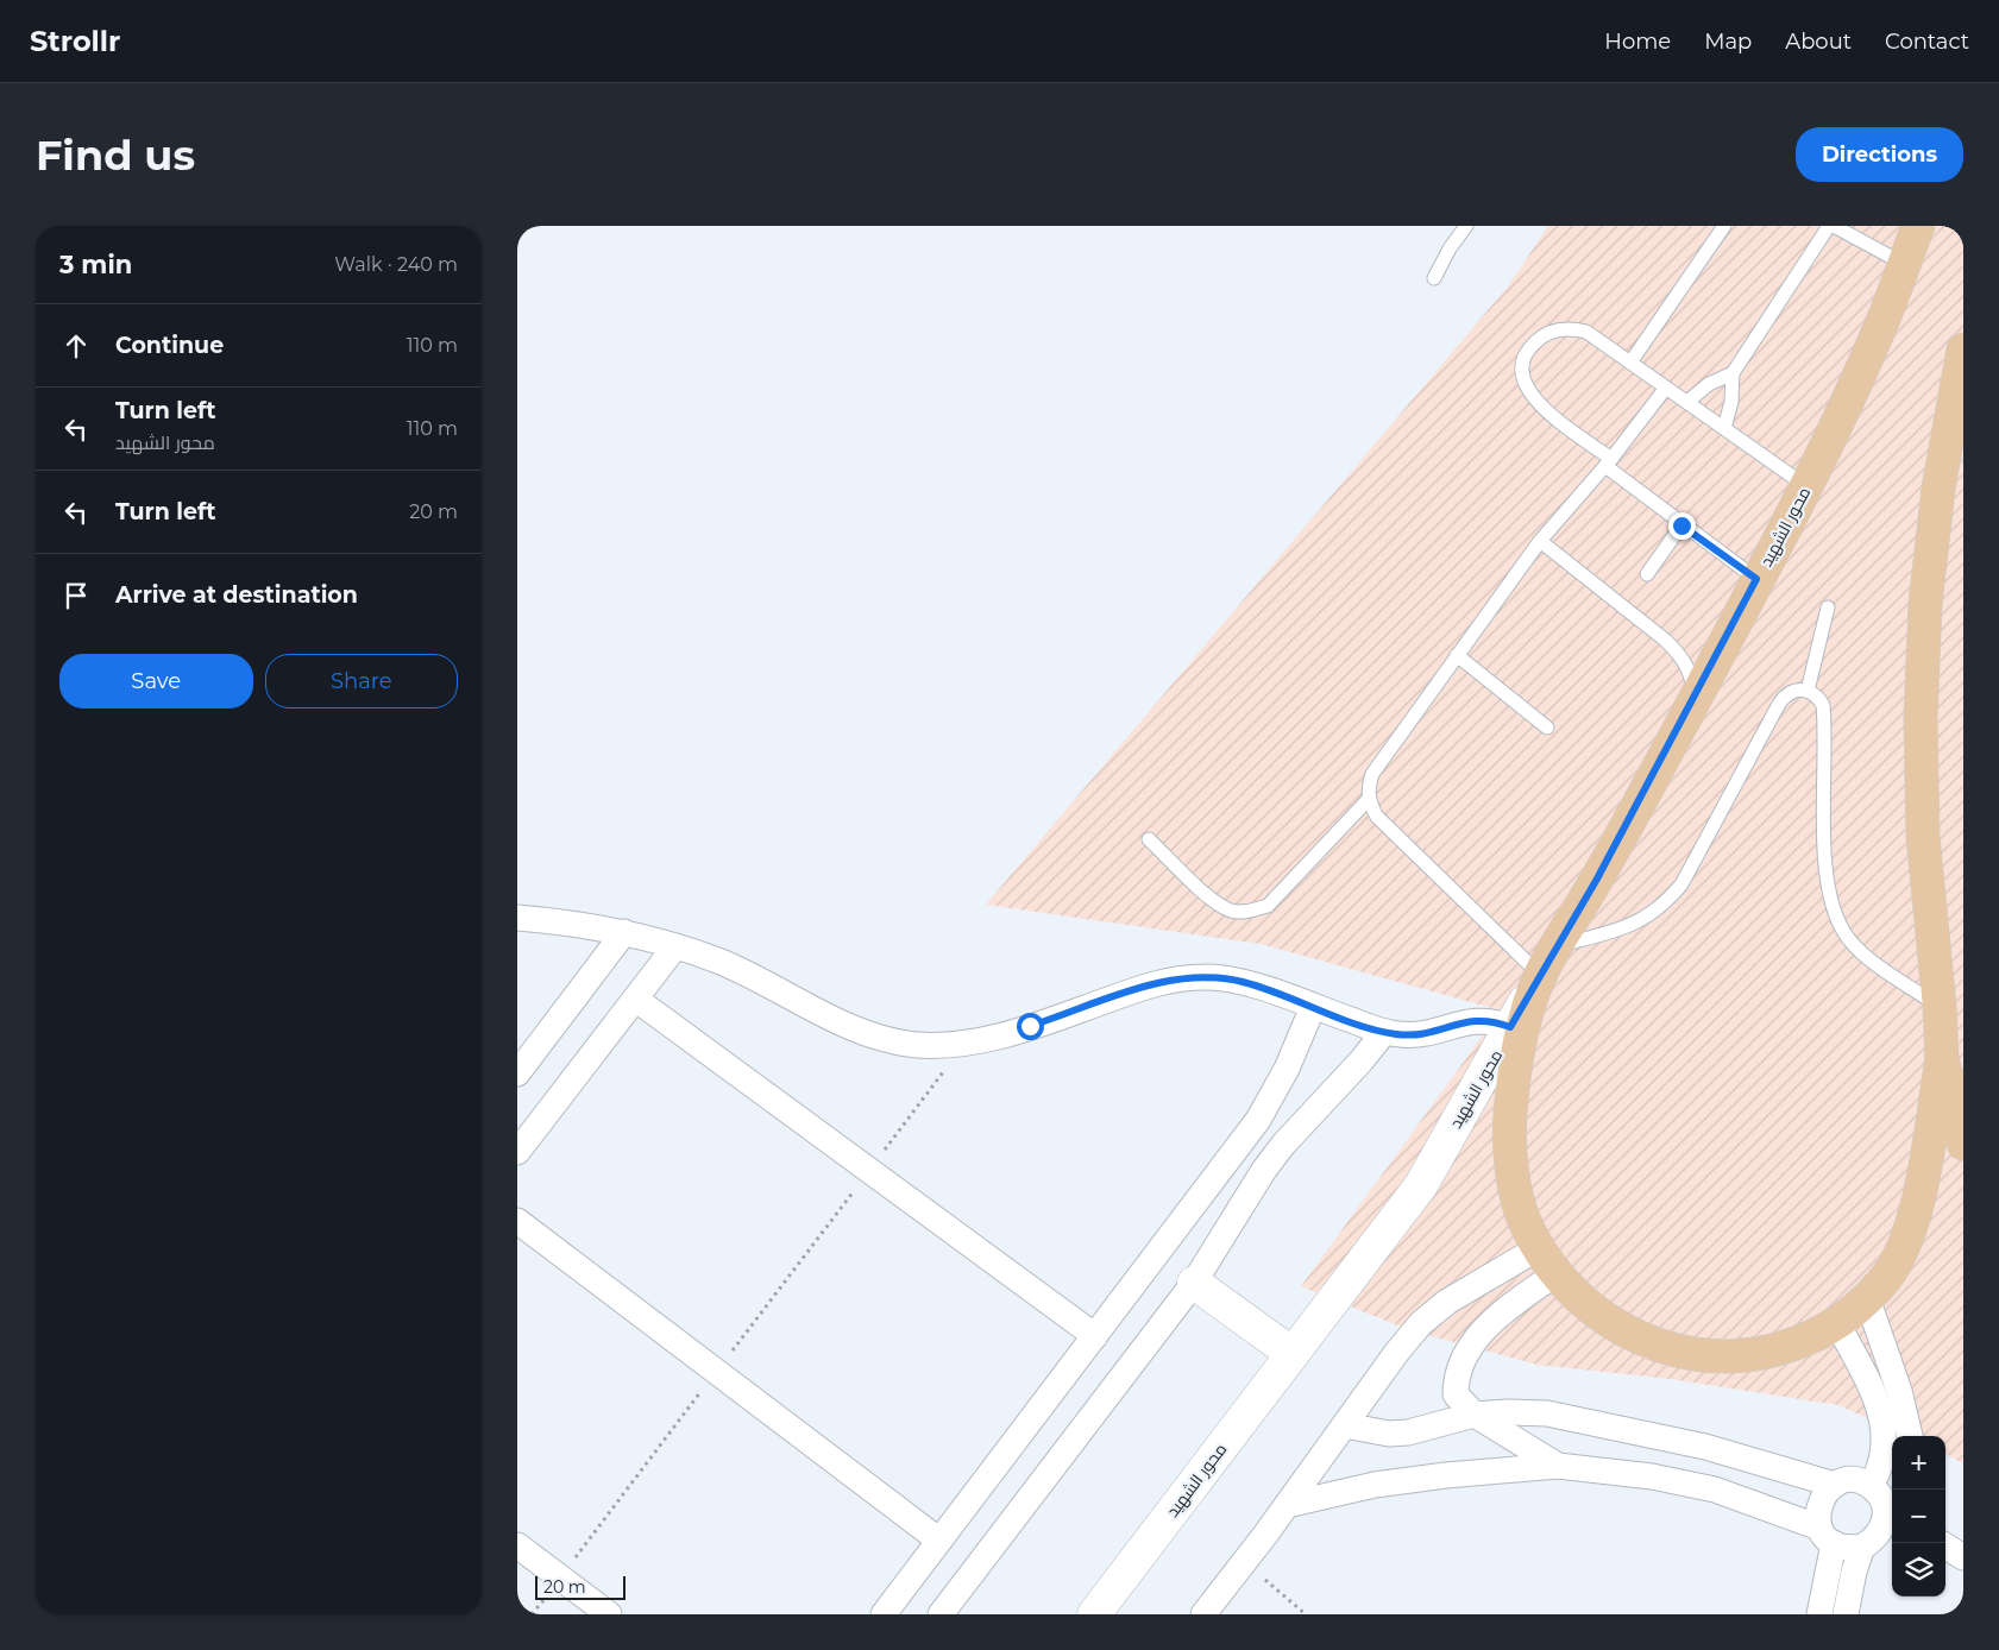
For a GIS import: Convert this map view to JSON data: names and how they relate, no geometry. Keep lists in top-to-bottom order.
{
  "streets": {
    "main road": ["محور الشهيد"]
  },
  "scale_bar": "20 m",
  "page": {
    "header": "Strollr",
    "nav": [
      "Home",
      "Map",
      "About",
      "Contact"
    ],
    "buttons": [
      "Directions",
      ["Save", "Share"]
    ],
    "title": "Find us",
    "heading": ["3 min", "Walk · 240 m"],
    "list": [
      ["Continue", "110 m"],
      ["Turn left", "محور الشهيد", "110 m"],
      ["Turn left", "20 m"],
      "Arrive at destination"
    ],
    "map_buttons": ["+", "−"],
    "scale": "20 m"
  }
}
